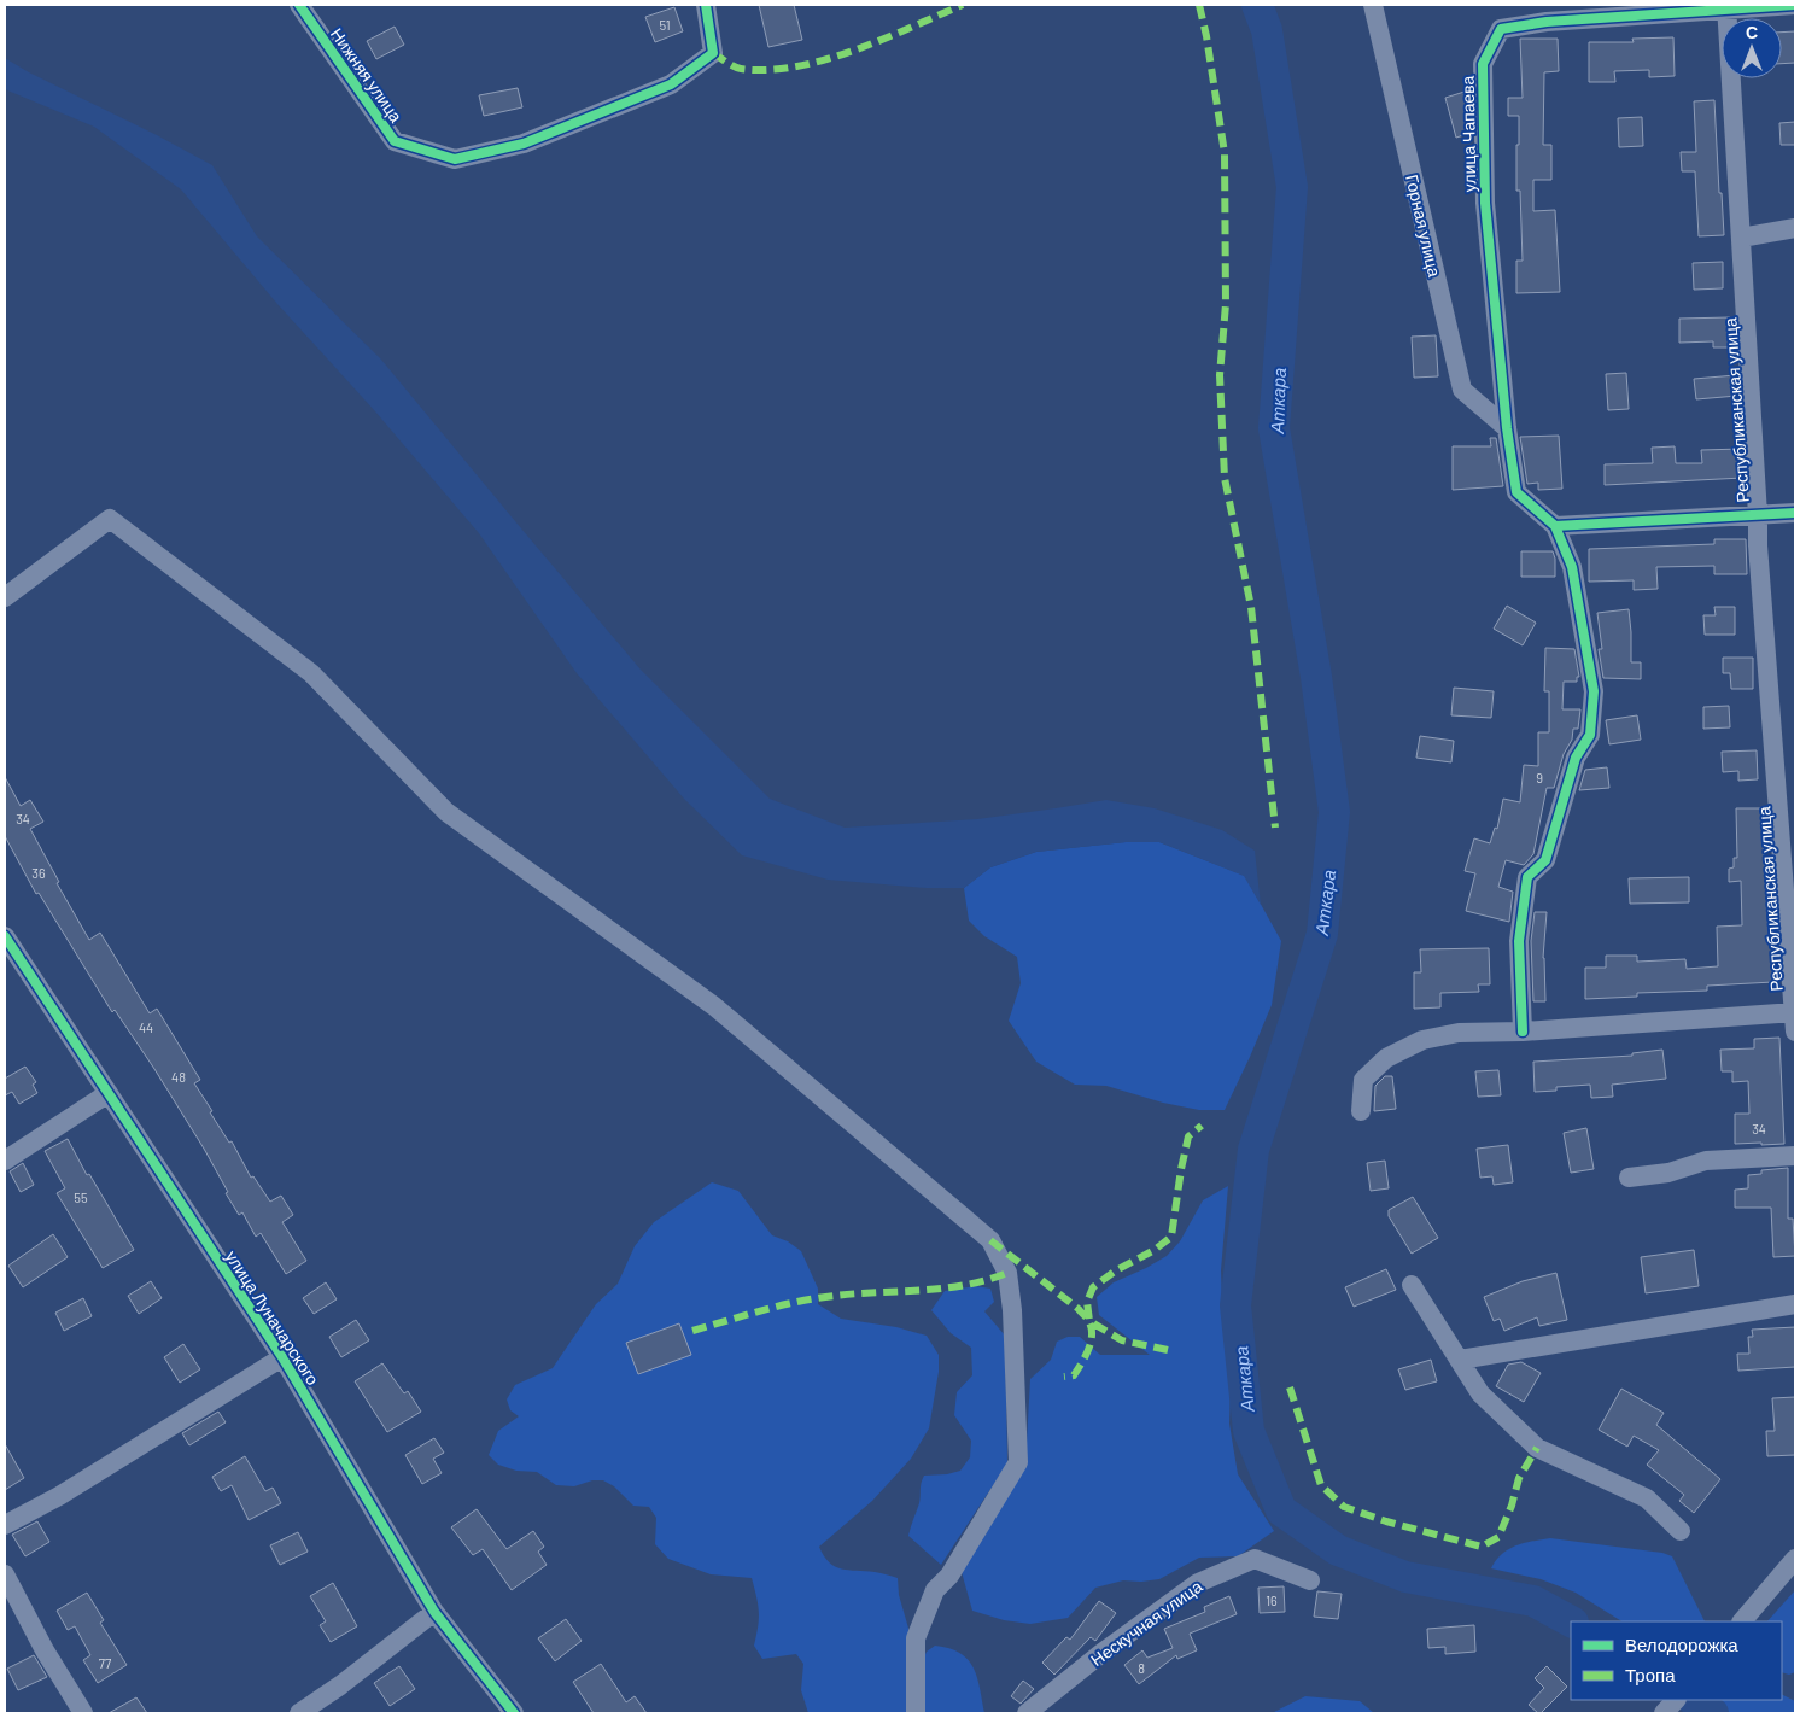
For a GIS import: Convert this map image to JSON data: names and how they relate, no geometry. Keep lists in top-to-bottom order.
{
  "streets": {
    "street": [
      "Нижняя улица",
      "улица Чапаева",
      "Горная улица",
      "Республиканская улица",
      "улица Луначарского",
      "Нескучная улица"
    ]
  },
  "crossings": [
    ["улица Чапаева", "Горная улица"],
    ["улица Чапаева", "Республиканская улица"]
  ],
  "water": ["Аткара"],
  "house_numbers": [
    "51",
    "9",
    "34",
    "36",
    "44",
    "48",
    "34",
    "55",
    "16",
    "77",
    "8"
  ],
  "legend": ["Велодорожка", "Тропа"],
  "north": "top"
}
